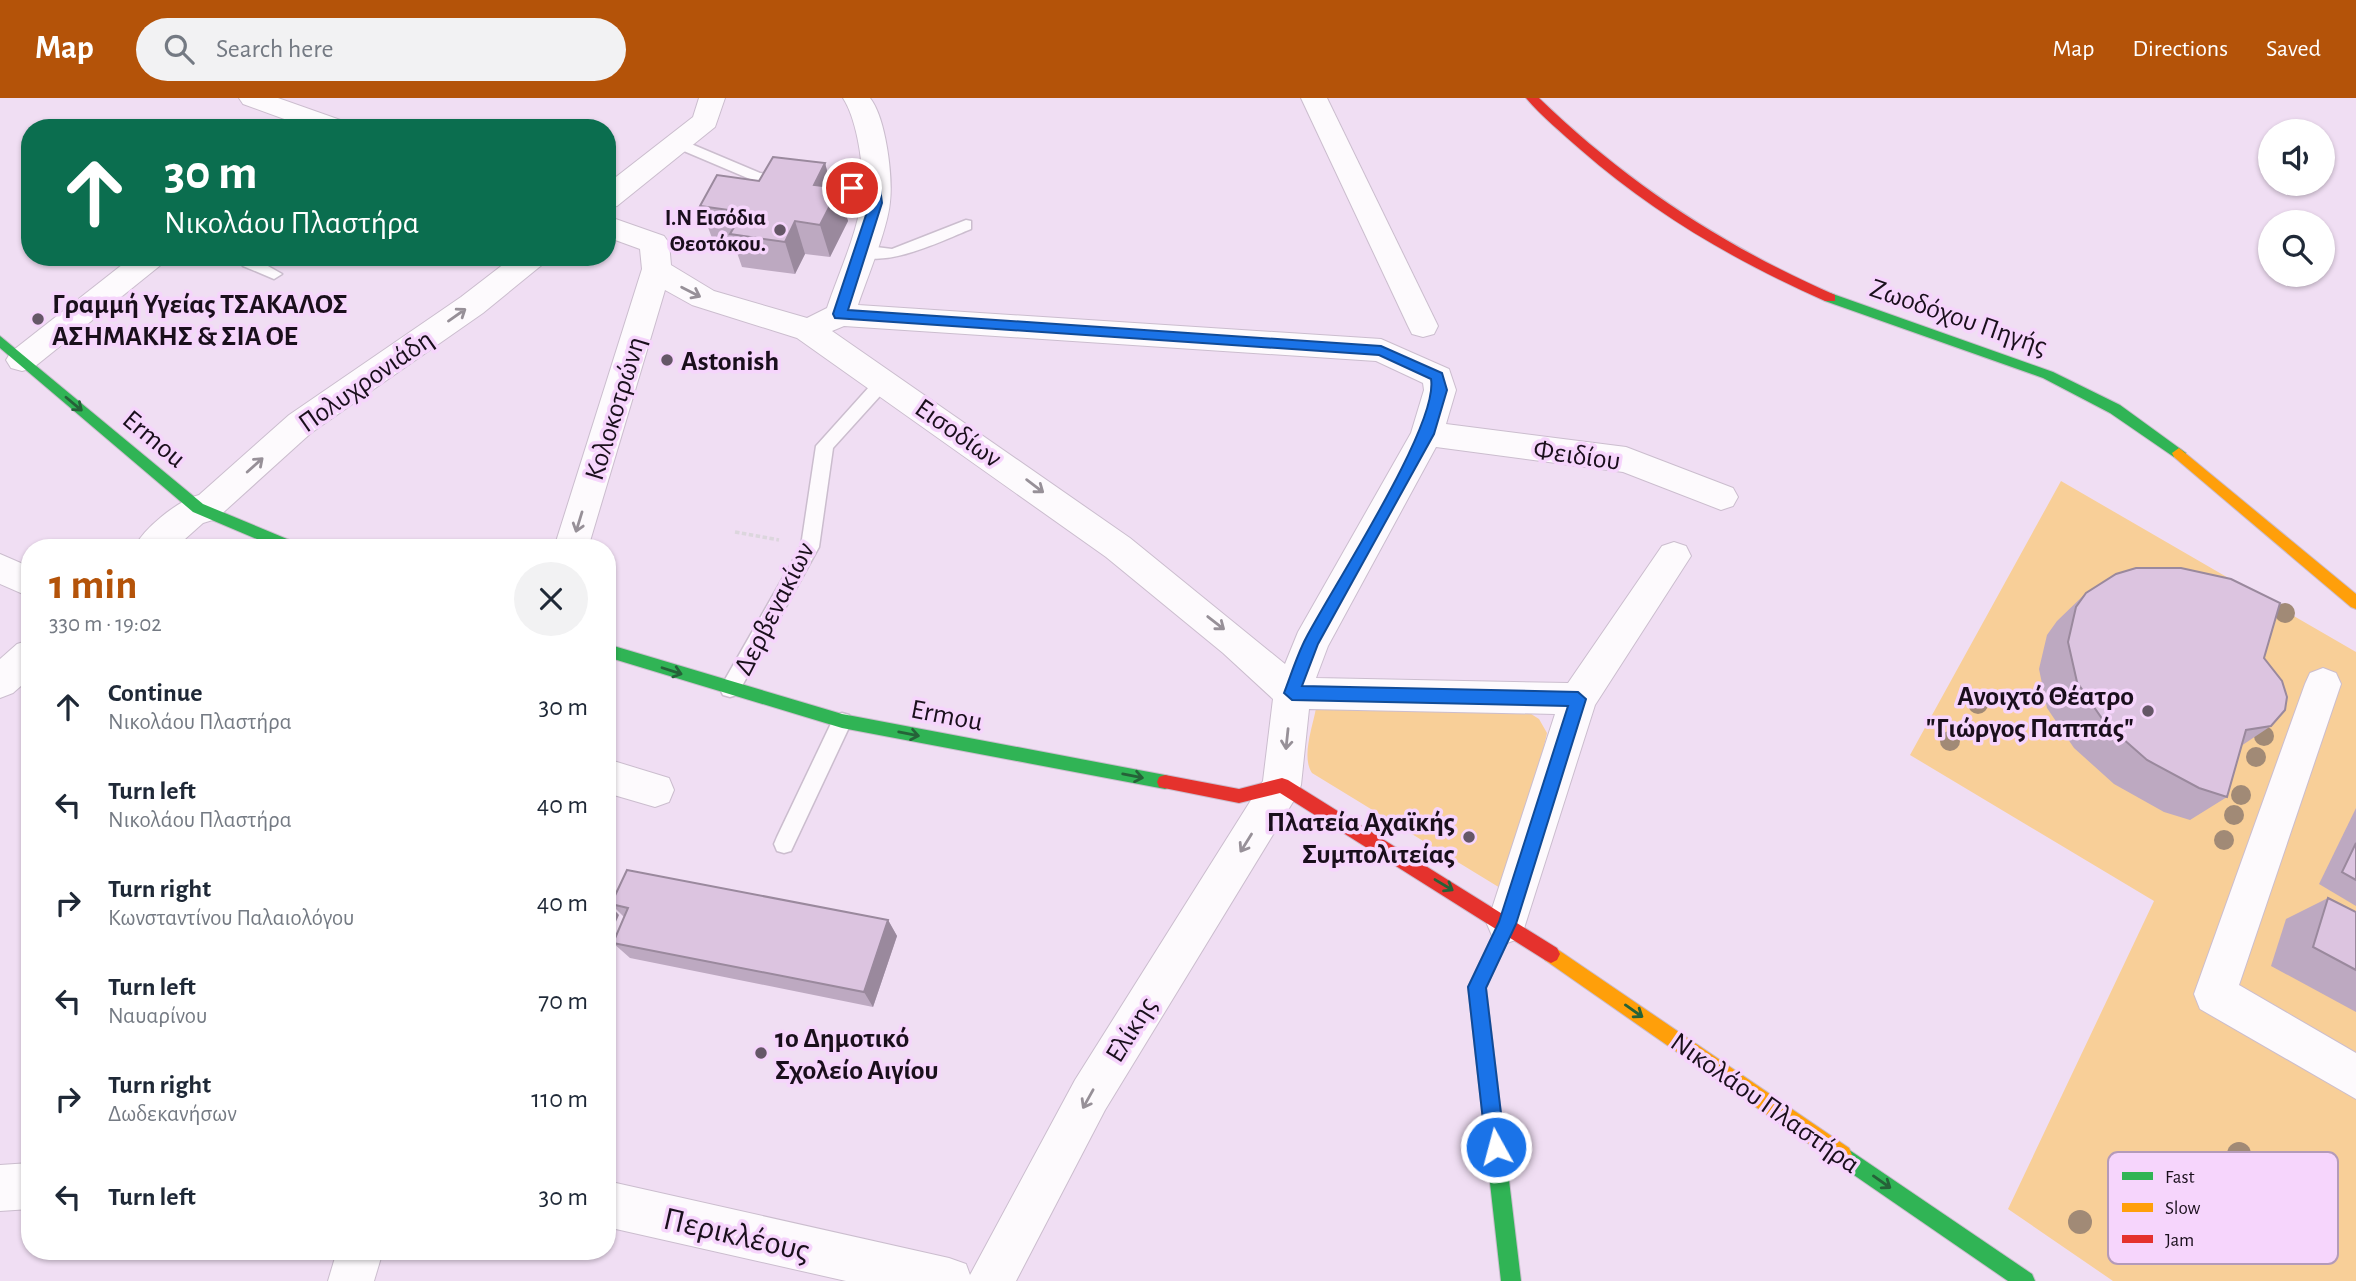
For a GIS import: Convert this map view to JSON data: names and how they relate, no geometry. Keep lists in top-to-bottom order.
{
  "streets": {
    "street": [
      "Ζωοδόχου Πηγής",
      "Πολυχρονιάδη",
      "Κολοκοτρώνη",
      "Εισοδίων",
      "Ermou",
      "Φειδίου",
      "Ελίκης",
      "Νικολάου Πλαστήρα",
      "Περικλέους"
    ],
    "lane": ["Δερβενακίων"]
  },
  "crossings": [
    ["Πολυχρονιάδη", "Ermou"],
    ["Κολοκοτρώνη", "Εισοδίων"],
    ["Εισοδίων", "Δερβενακίων"],
    ["Ermou", "Δερβενακίων"],
    ["Ermou", "Ελίκης"],
    ["Ermou", "Νικολάου Πλαστήρα"],
    ["Ελίκης", "Νικολάου Πλαστήρα"]
  ],
  "one_way": [
    "Πολυχρονιάδη",
    "Κολοκοτρώνη",
    "Εισοδίων",
    "Ermou",
    "Ελίκης",
    "Νικολάου Πλαστήρα"
  ],
  "places": [
    "Ι.Ν Εισόδια Θεοτόκου.",
    "Γραμμή Υγείας ΤΣΑΚΑΛΟΣ ΑΣΗΜΑΚΗΣ & ΣΙΑ ΟΕ",
    "Astonish",
    "Ανοιχτό Θέατρο \"Γιώργος Παππάς\"",
    "Πλατεία Αχαϊκής Συμπολιτείας",
    "1o Δημοτικό Σχολείο Αιγίου"
  ],
  "legend": ["Fast", "Slow", "Jam"],
  "page": {
    "header": "Map",
    "search": "Search here",
    "nav": ["Map", "Directions", "Saved"],
    "turn": ["30 m", "Νικολάου Πλαστήρα"],
    "heading": ["1 min", "330 m · 19:02"],
    "list": [
      {
        "name": "Continue",
        "note": "Νικολάου Πλαστήρα",
        "value": "30 m"
      },
      {
        "name": "Turn left",
        "note": "Νικολάου Πλαστήρα",
        "value": "40 m"
      },
      {
        "name": "Turn right",
        "note": "Κωνσταντίνου Παλαιολόγου",
        "value": "40 m"
      },
      {
        "name": "Turn left",
        "note": "Ναυαρίνου",
        "value": "70 m"
      },
      {
        "name": "Turn right",
        "note": "Δωδεκανήσων",
        "value": "110 m"
      },
      {
        "name": "Turn left",
        "value": "30 m"
      }
    ]
  }
}
